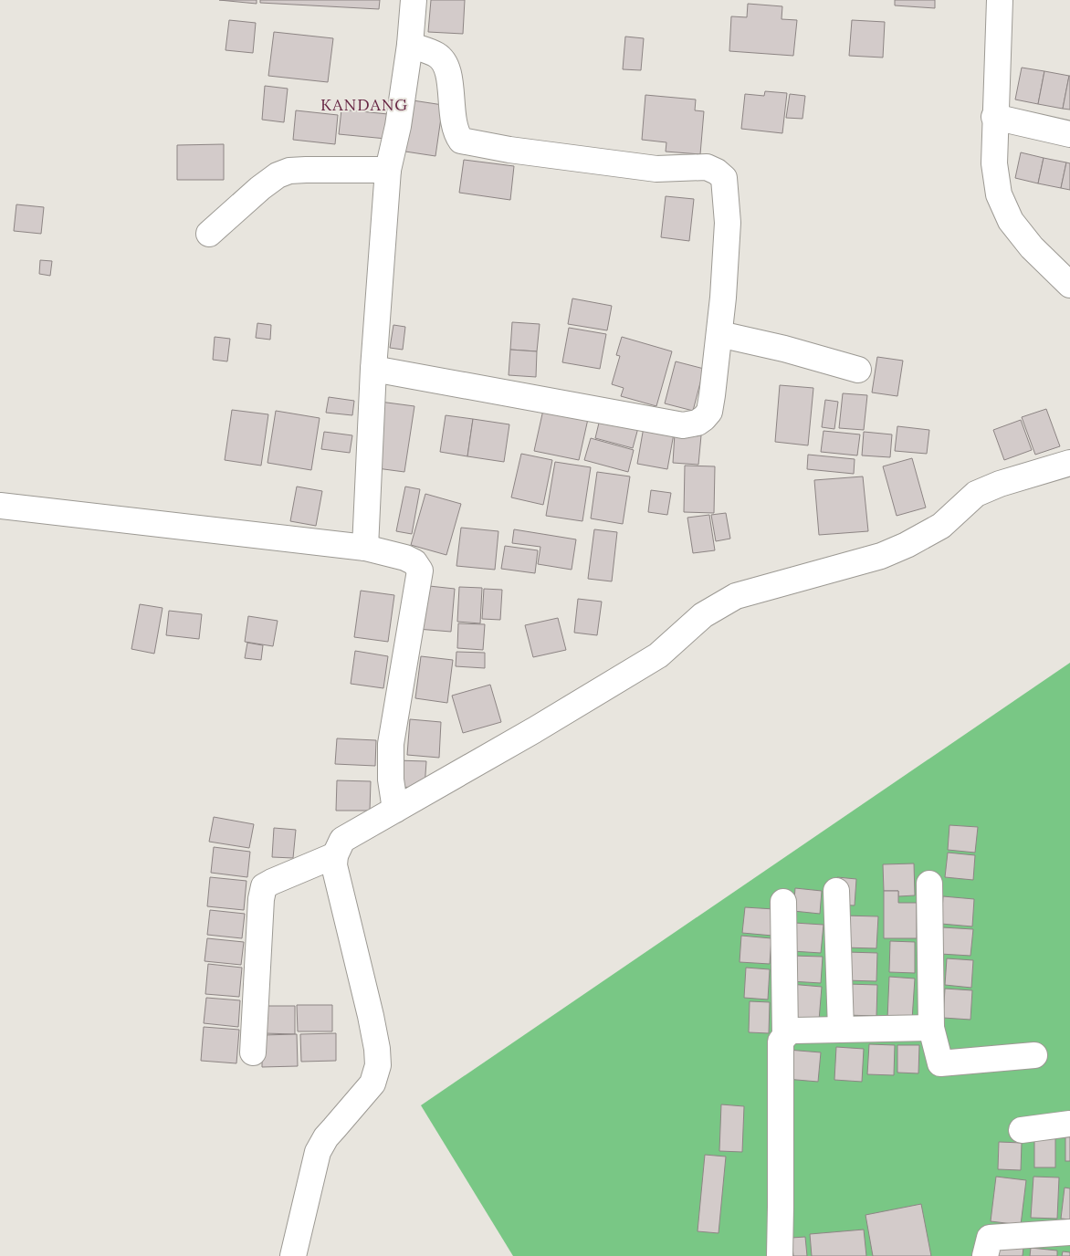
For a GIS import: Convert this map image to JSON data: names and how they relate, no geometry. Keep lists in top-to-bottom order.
{
  "districts": ["KANDANG"]
}
